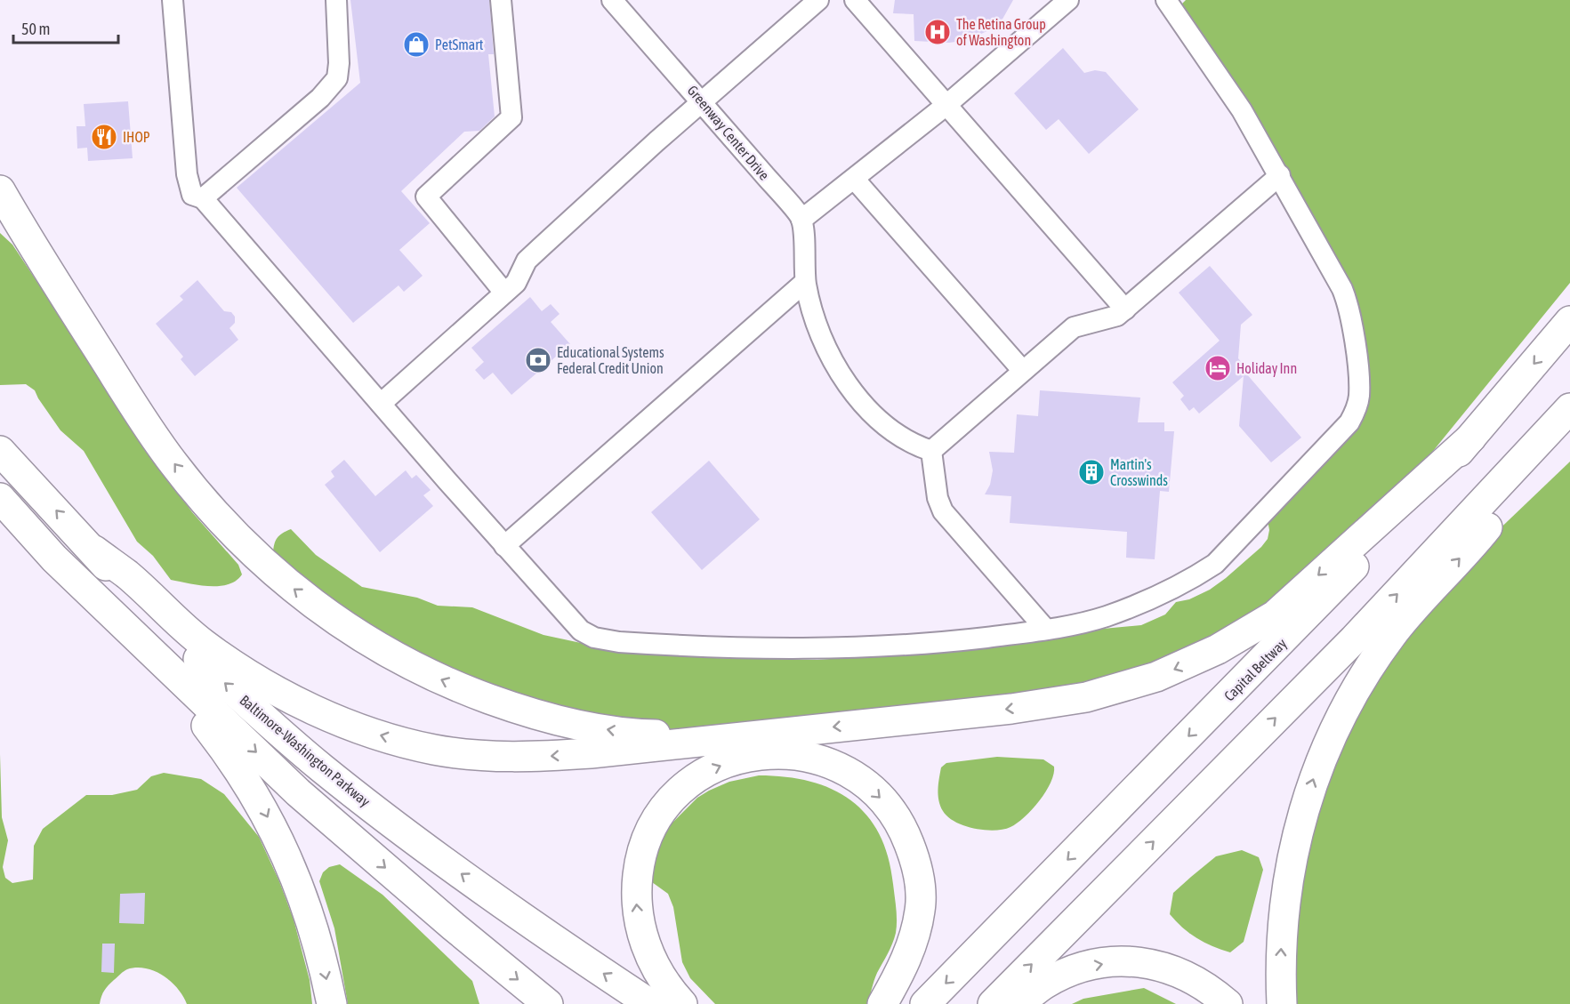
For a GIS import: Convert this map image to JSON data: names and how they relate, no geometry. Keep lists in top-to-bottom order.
{
  "streets": {
    "highway": ["Capital Beltway", "Baltimore-Washington Parkway"],
    "street": ["Greenway Center Drive"]
  },
  "places": {
    "hospital": ["The Retina Group of Washington"],
    "shop": ["PetSmart"],
    "restaurant": ["IHOP"],
    "bank": ["Educational Systems Federal Credit Union"],
    "hotel": ["Holiday Inn"],
    "building": ["Martin's Crosswinds"]
  },
  "scale_bar": "50 m"
}
